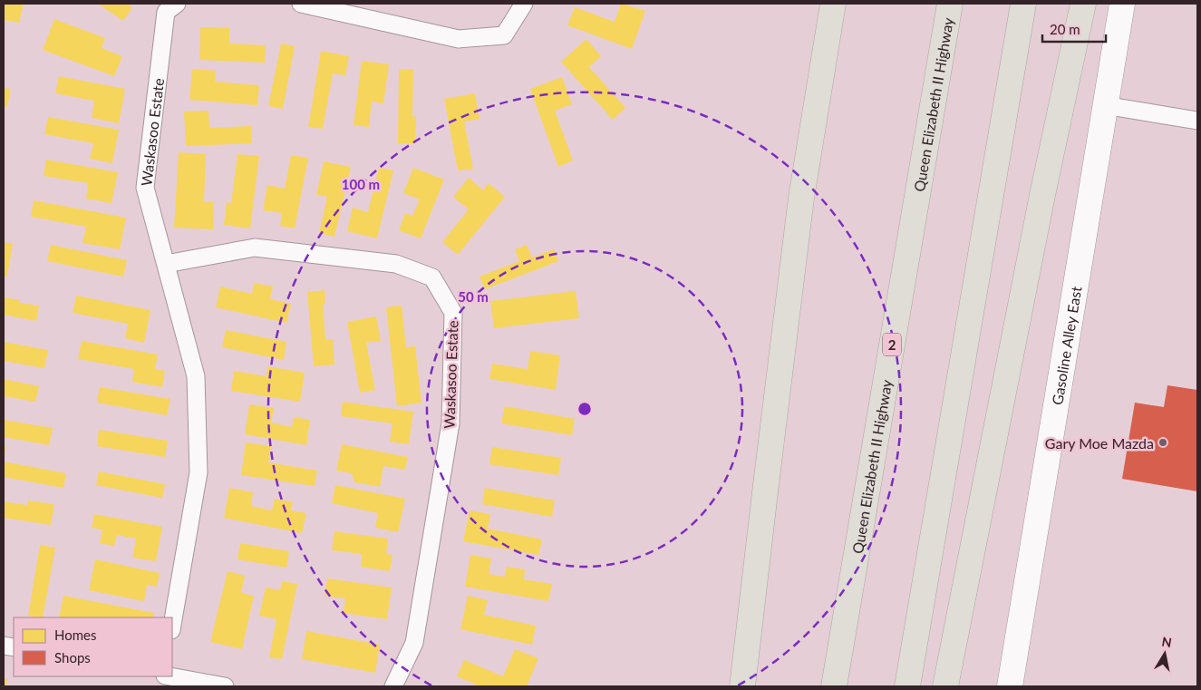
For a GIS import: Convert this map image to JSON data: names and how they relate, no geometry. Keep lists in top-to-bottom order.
{
  "streets": {
    "highway": ["Queen Elizabeth II Highway", "2"],
    "street": ["Waskasoo Estate", "Gasoline Alley East"]
  },
  "places": ["Gary Moe Mazda"],
  "legend": ["Homes", "Shops"],
  "scale_bar": "20 m",
  "north": "top",
  "rings": ["100 m", "50 m"]
}
